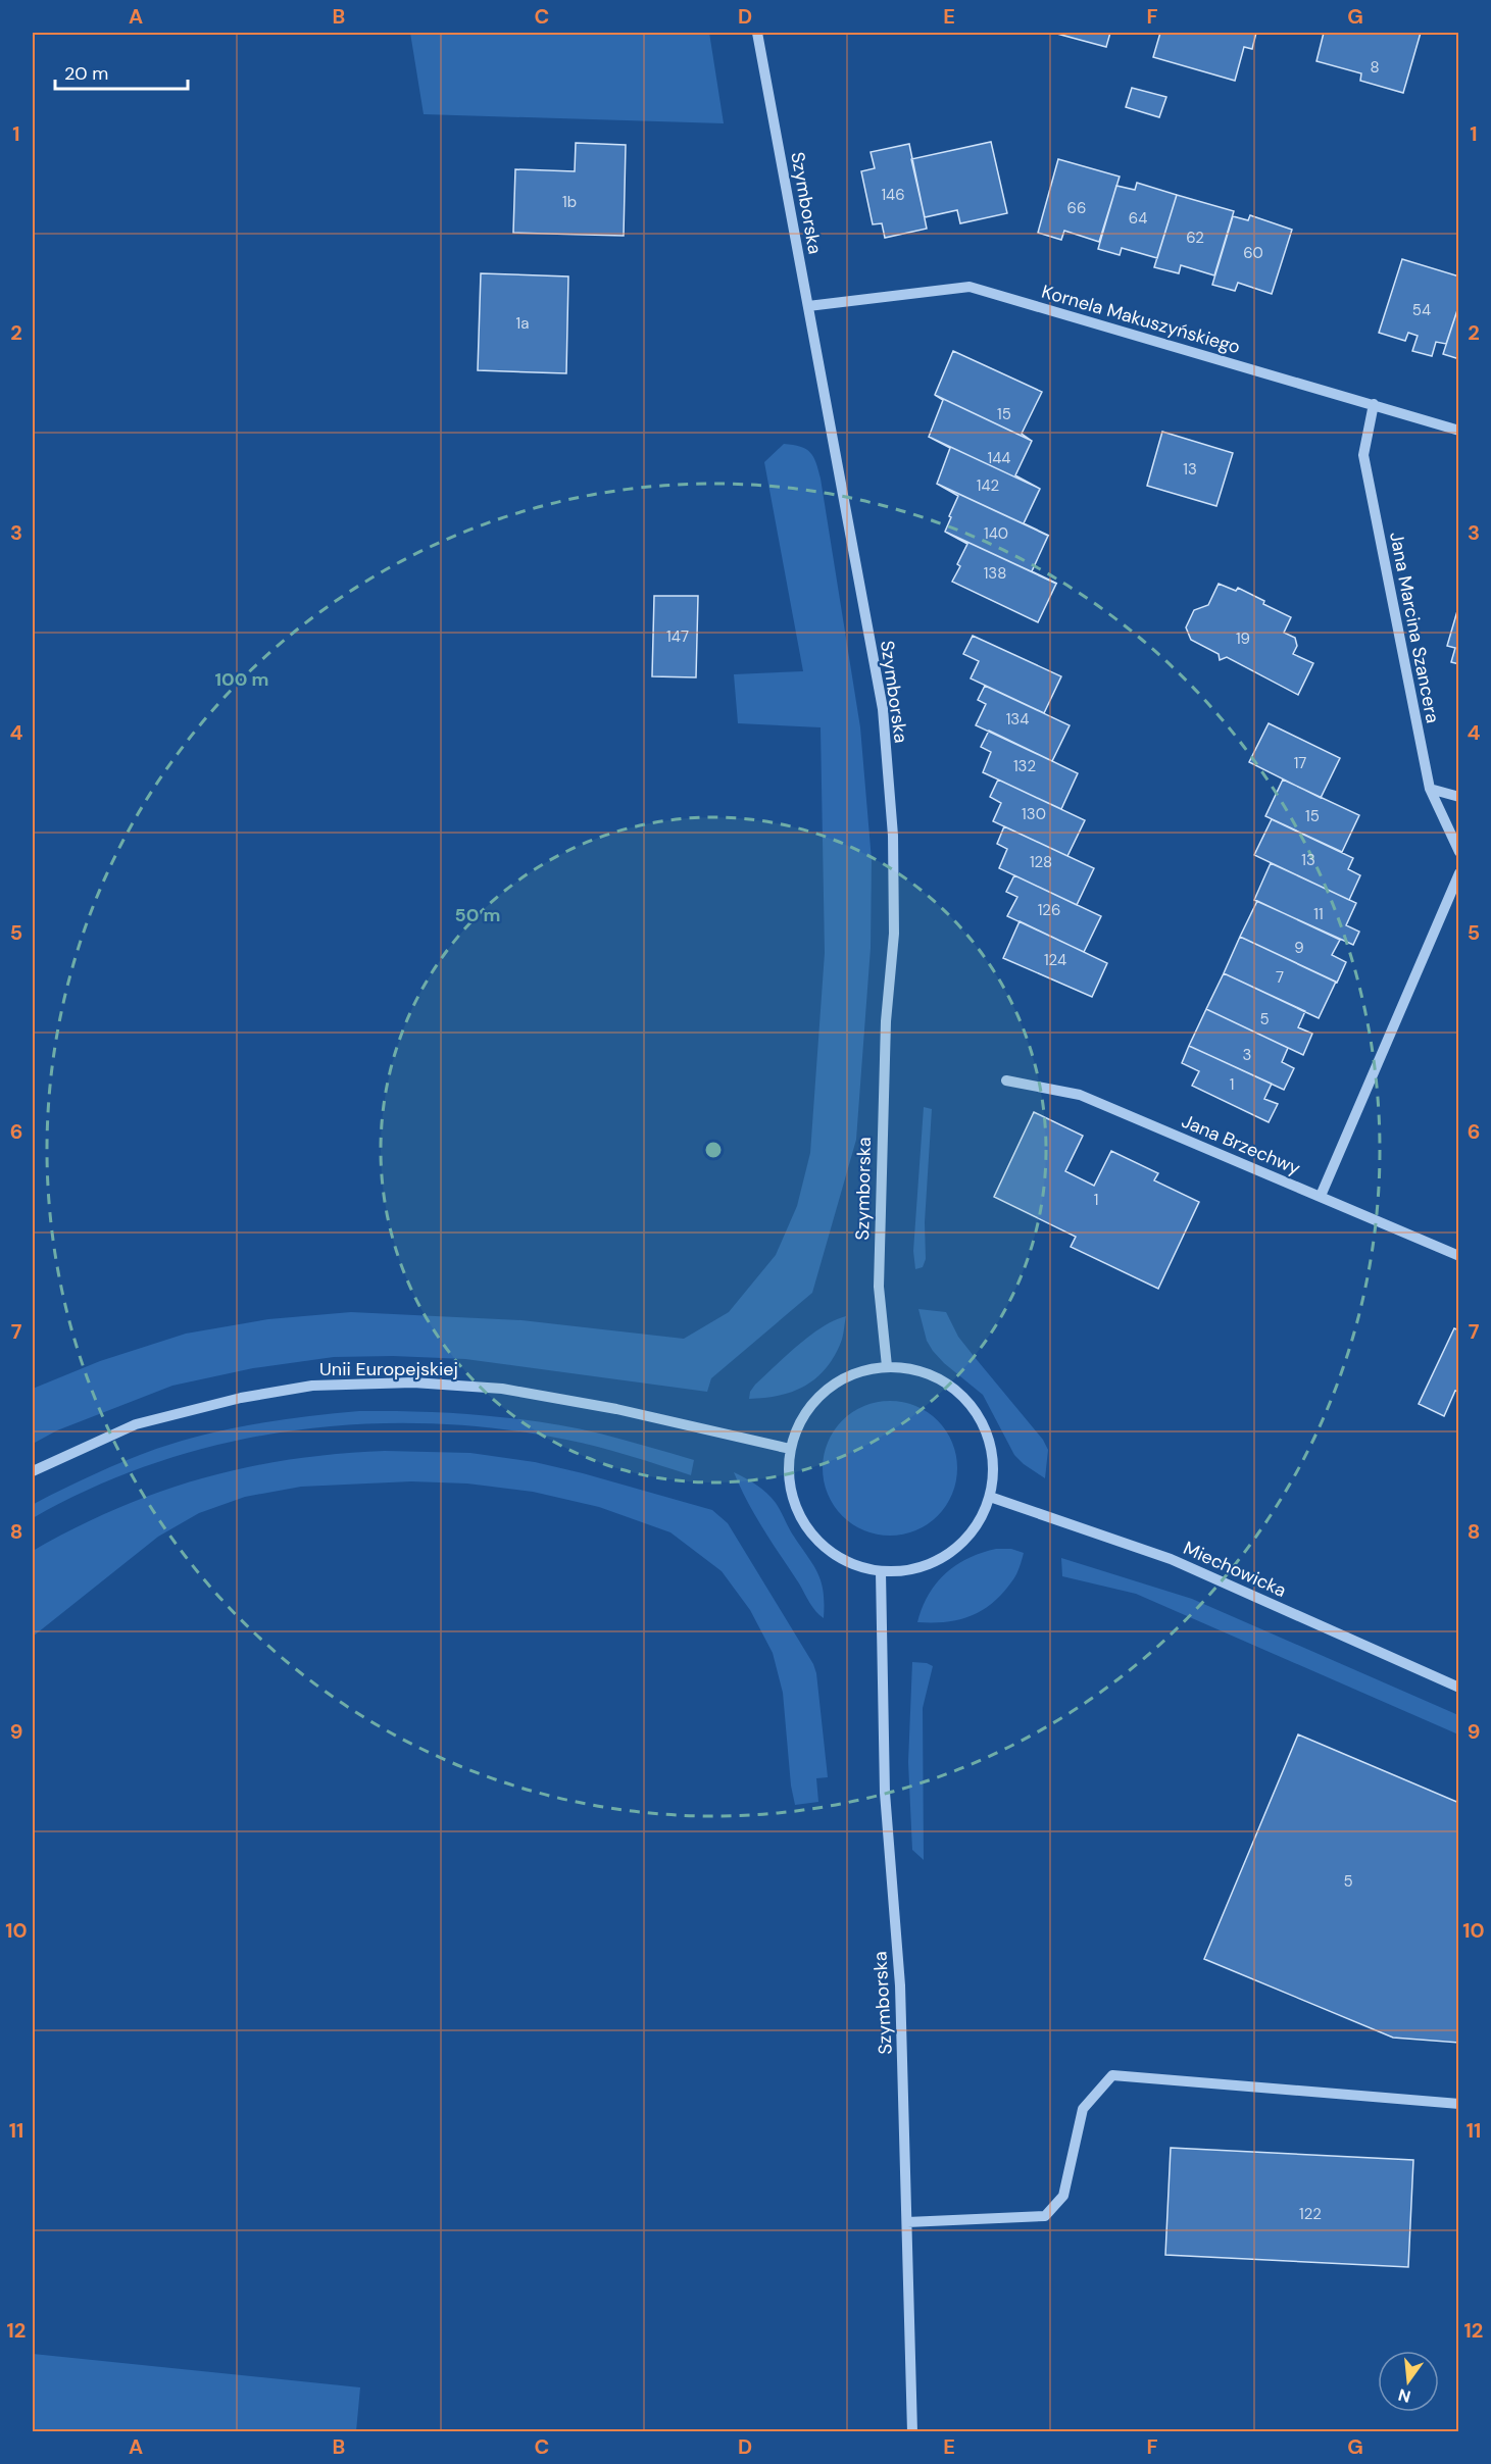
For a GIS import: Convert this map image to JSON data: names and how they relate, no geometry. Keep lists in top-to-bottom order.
{
  "streets": {
    "street": [
      "Szymborska",
      "Kornela Makuszyńskiego",
      "Jana Marcina Szancera",
      "Jana Brzechwy",
      "Unii Europejskiej",
      "Miechowicka"
    ]
  },
  "crossings": [
    ["Szymborska", "Kornela Makuszyńskiego"],
    ["Szymborska", "Unii Europejskiej"],
    ["Szymborska", "Miechowicka"],
    ["Kornela Makuszyńskiego", "Jana Marcina Szancera"],
    ["Unii Europejskiej", "Miechowicka"]
  ],
  "house_numbers": [
    "8",
    "146",
    "1b",
    "66",
    "64",
    "62",
    "60",
    "54",
    "1a",
    "15",
    "144",
    "13",
    "142",
    "140",
    "138",
    "147",
    "19",
    "134",
    "17",
    "132",
    "130",
    "15",
    "13",
    "128",
    "126",
    "11",
    "9",
    "124",
    "7",
    "5",
    "3",
    "1",
    "1",
    "5",
    "122"
  ],
  "scale_bar": "20 m",
  "north": "bottom",
  "grid": {
    "columns": [
      "A",
      "B",
      "C",
      "D",
      "E",
      "F",
      "G"
    ],
    "rows": [
      "1",
      "2",
      "3",
      "4",
      "5",
      "6",
      "7",
      "8",
      "9",
      "10",
      "11",
      "12"
    ]
  },
  "rings": ["100 m", "50 m"]
}
